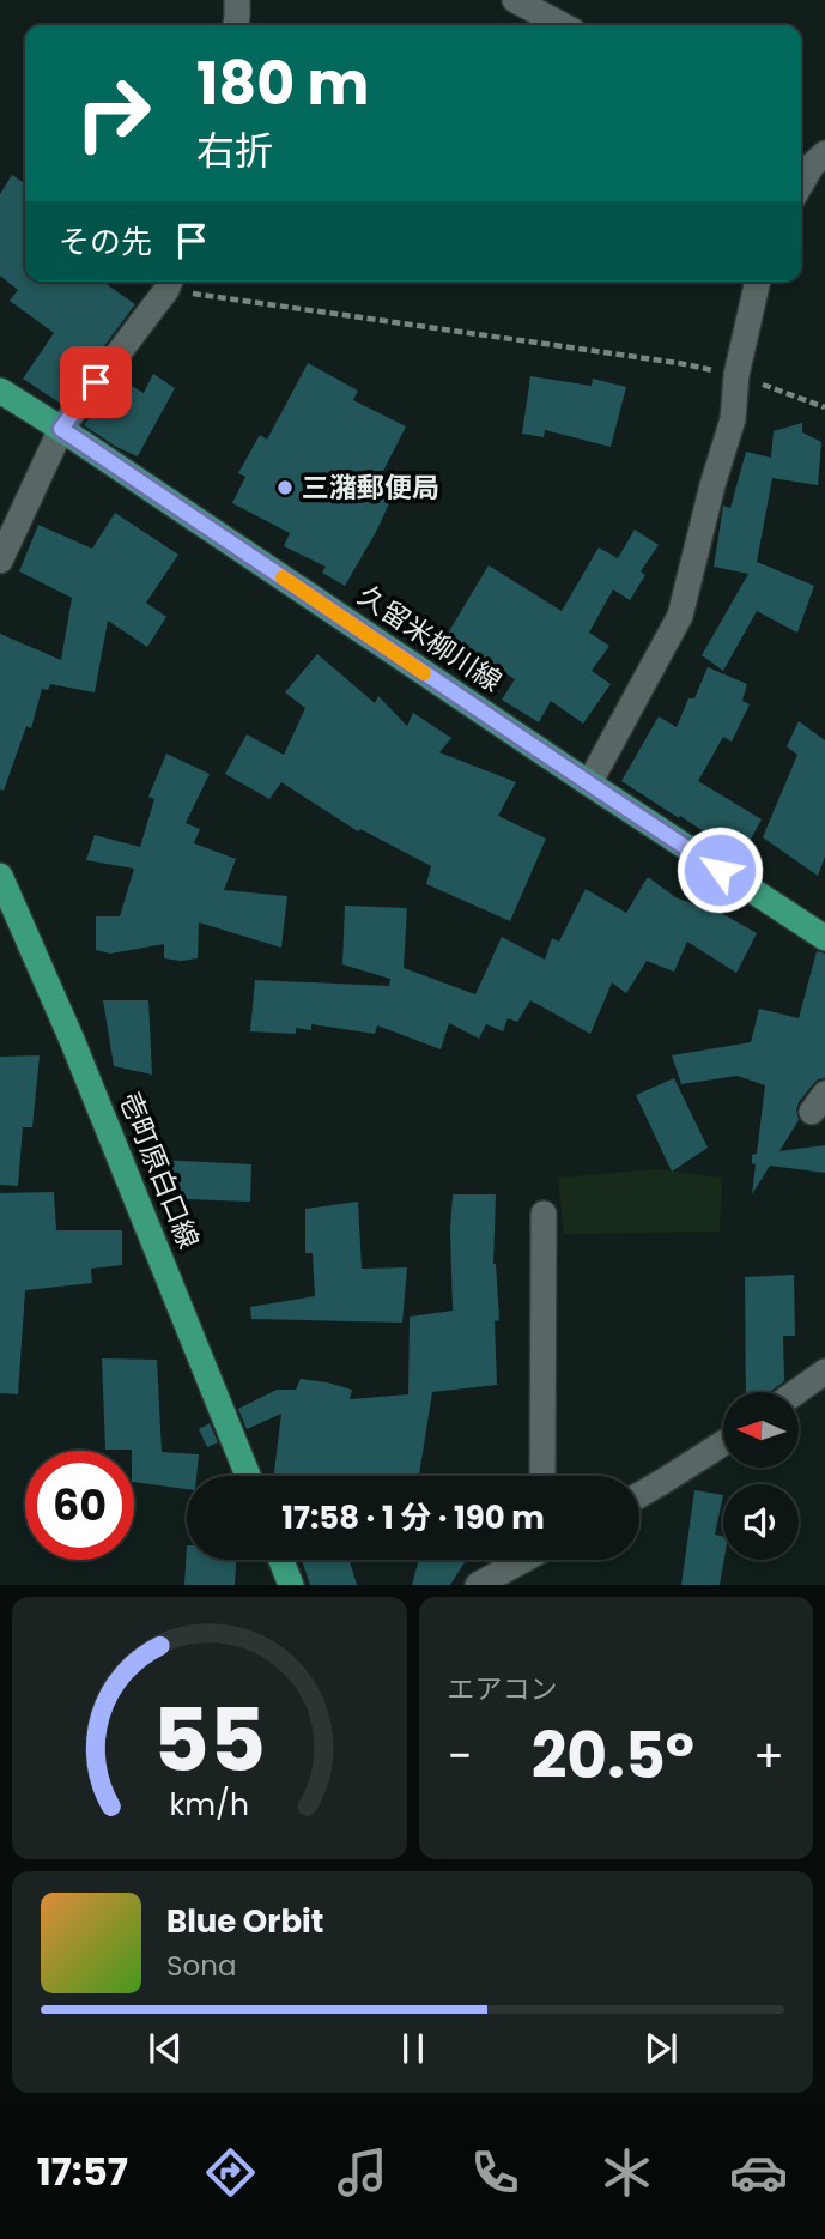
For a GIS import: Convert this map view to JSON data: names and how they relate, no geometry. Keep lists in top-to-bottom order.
{
  "streets": {
    "main road": ["久留米柳川線", "壱町原白口線"]
  },
  "places": ["三潴郵便局"],
  "north": "left",
  "page": {
    "turn": ["180 m", "右折"],
    "then": "その先",
    "limit": "60",
    "trip": "17:58 · 1 分 · 190 m",
    "tile": "エアコン",
    "heat": ["−", "20.5°", "+"],
    "song": ["Blue Orbit", "Sona"],
    "tabs": "17:57",
    "gauge": ["55", "km/h"]
  }
}
